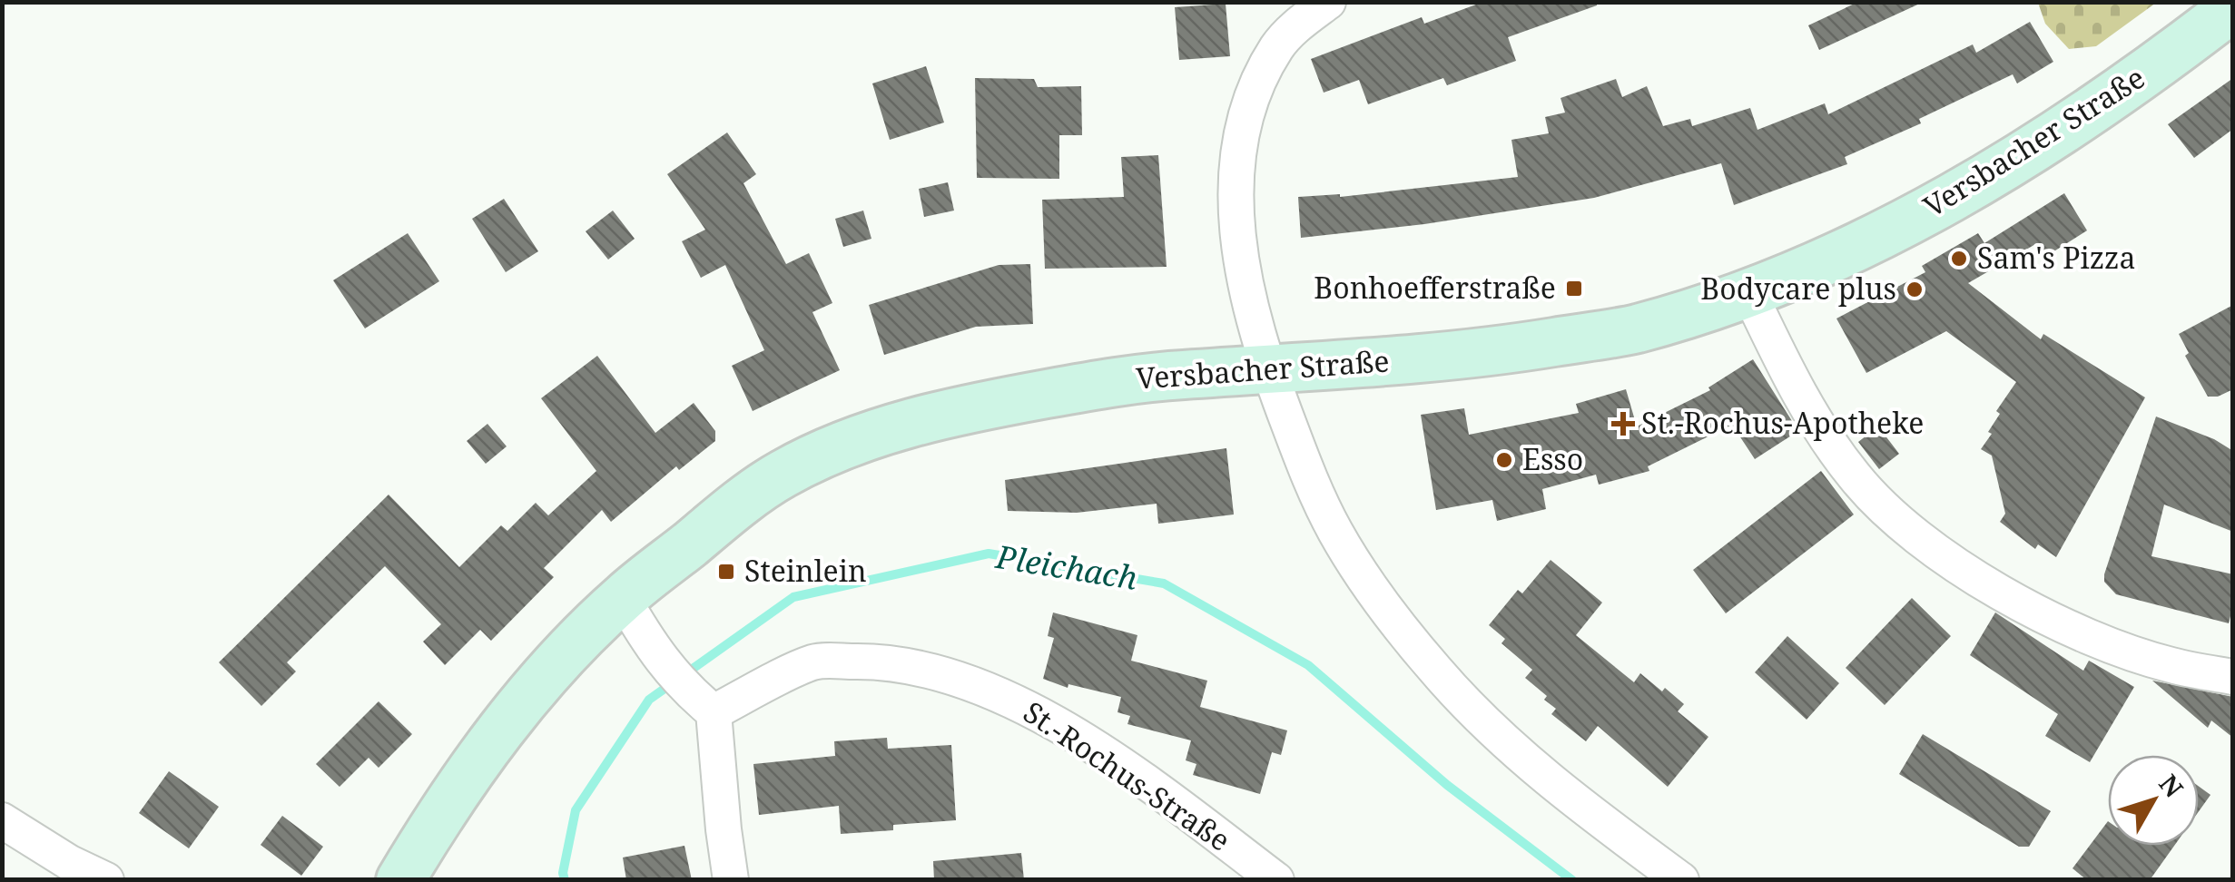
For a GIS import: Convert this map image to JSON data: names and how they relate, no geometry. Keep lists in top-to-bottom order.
{
  "streets": {
    "main road": ["Versbacher Straße"],
    "street": ["St.-Rochus-Straße"]
  },
  "water": ["Pleichach"],
  "places": {
    "other": ["Sam's Pizza", "Bodycare plus", "Esso"],
    "transit": ["Bonhoefferstraße", "Steinlein"],
    "health": ["St.-Rochus-Apotheke"]
  },
  "north": "top right"
}
